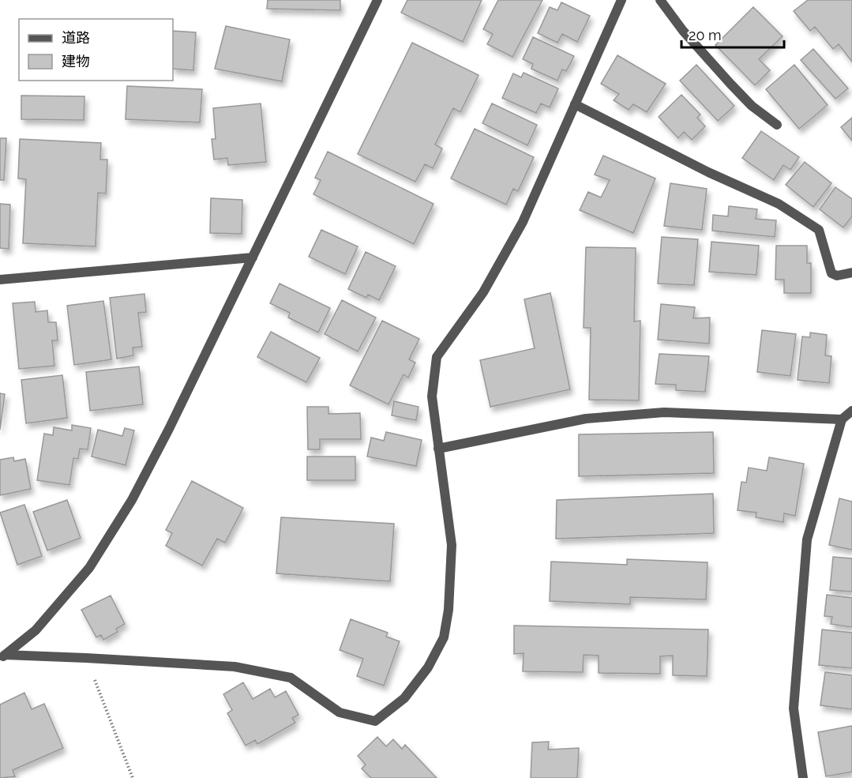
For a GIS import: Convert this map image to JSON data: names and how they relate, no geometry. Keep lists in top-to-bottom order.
{
  "legend": ["道路", "建物"],
  "scale_bar": "20 m"
}
